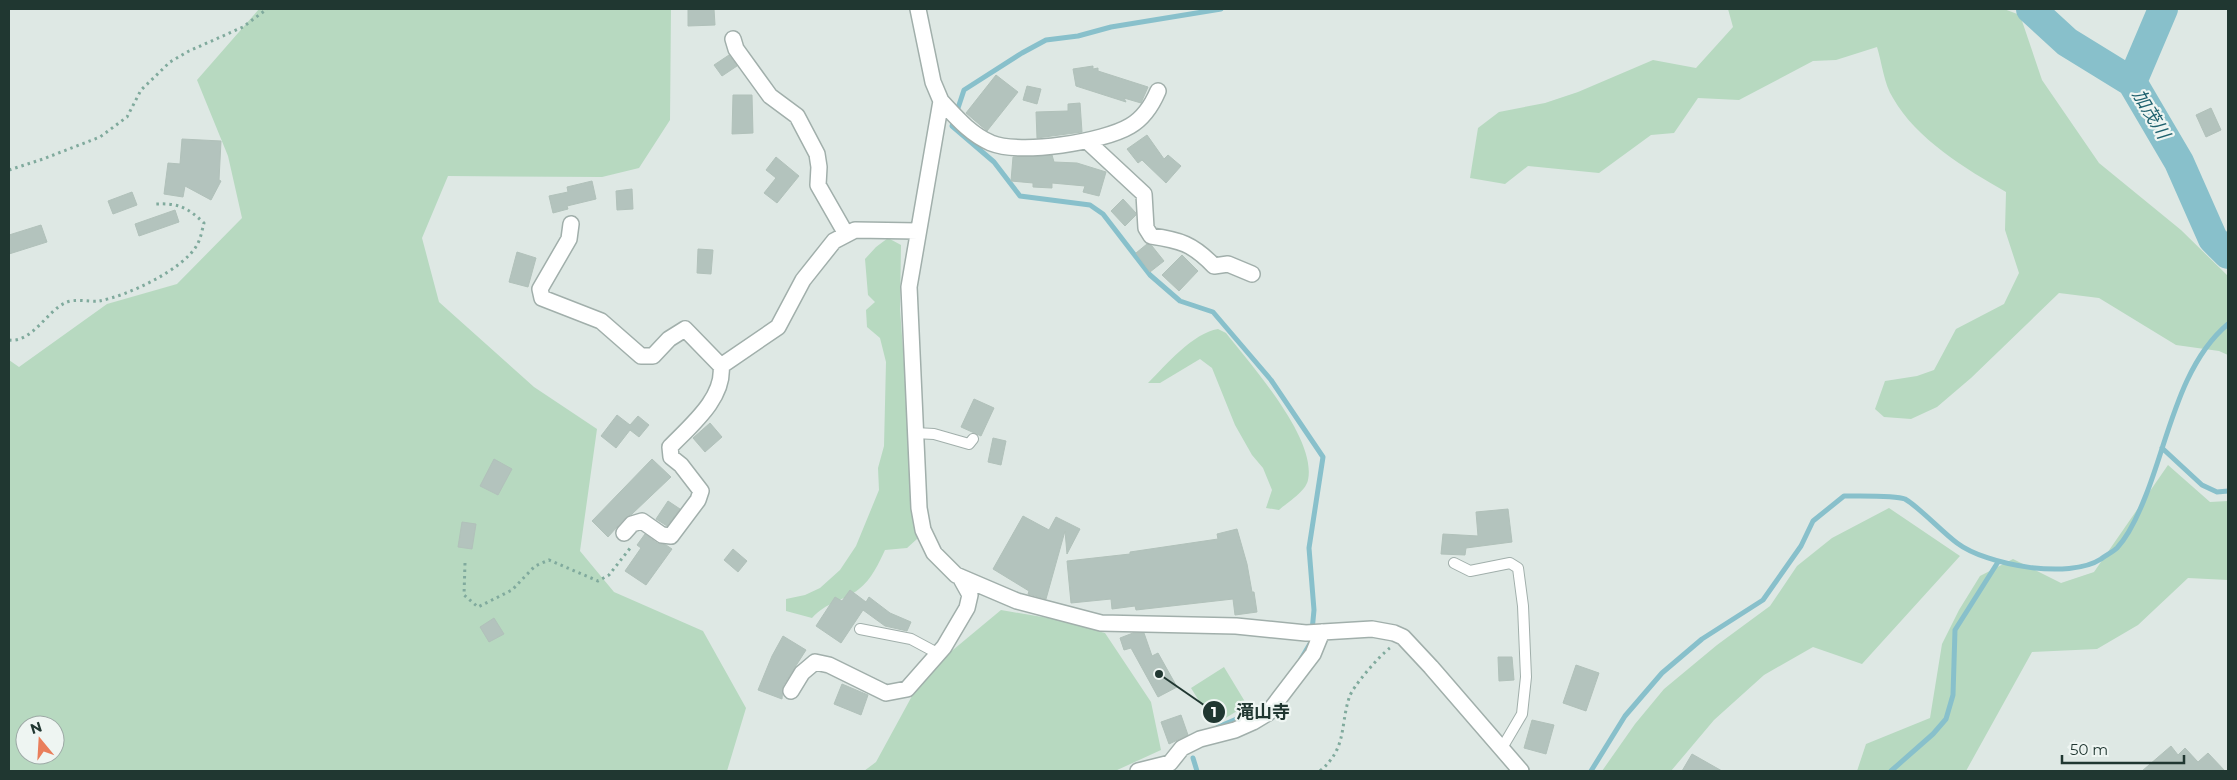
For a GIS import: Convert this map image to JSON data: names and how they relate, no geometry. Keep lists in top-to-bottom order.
{
  "water": ["加茂川"],
  "places": ["滝山寺"],
  "scale_bar": "50 m",
  "north": "top"
}
